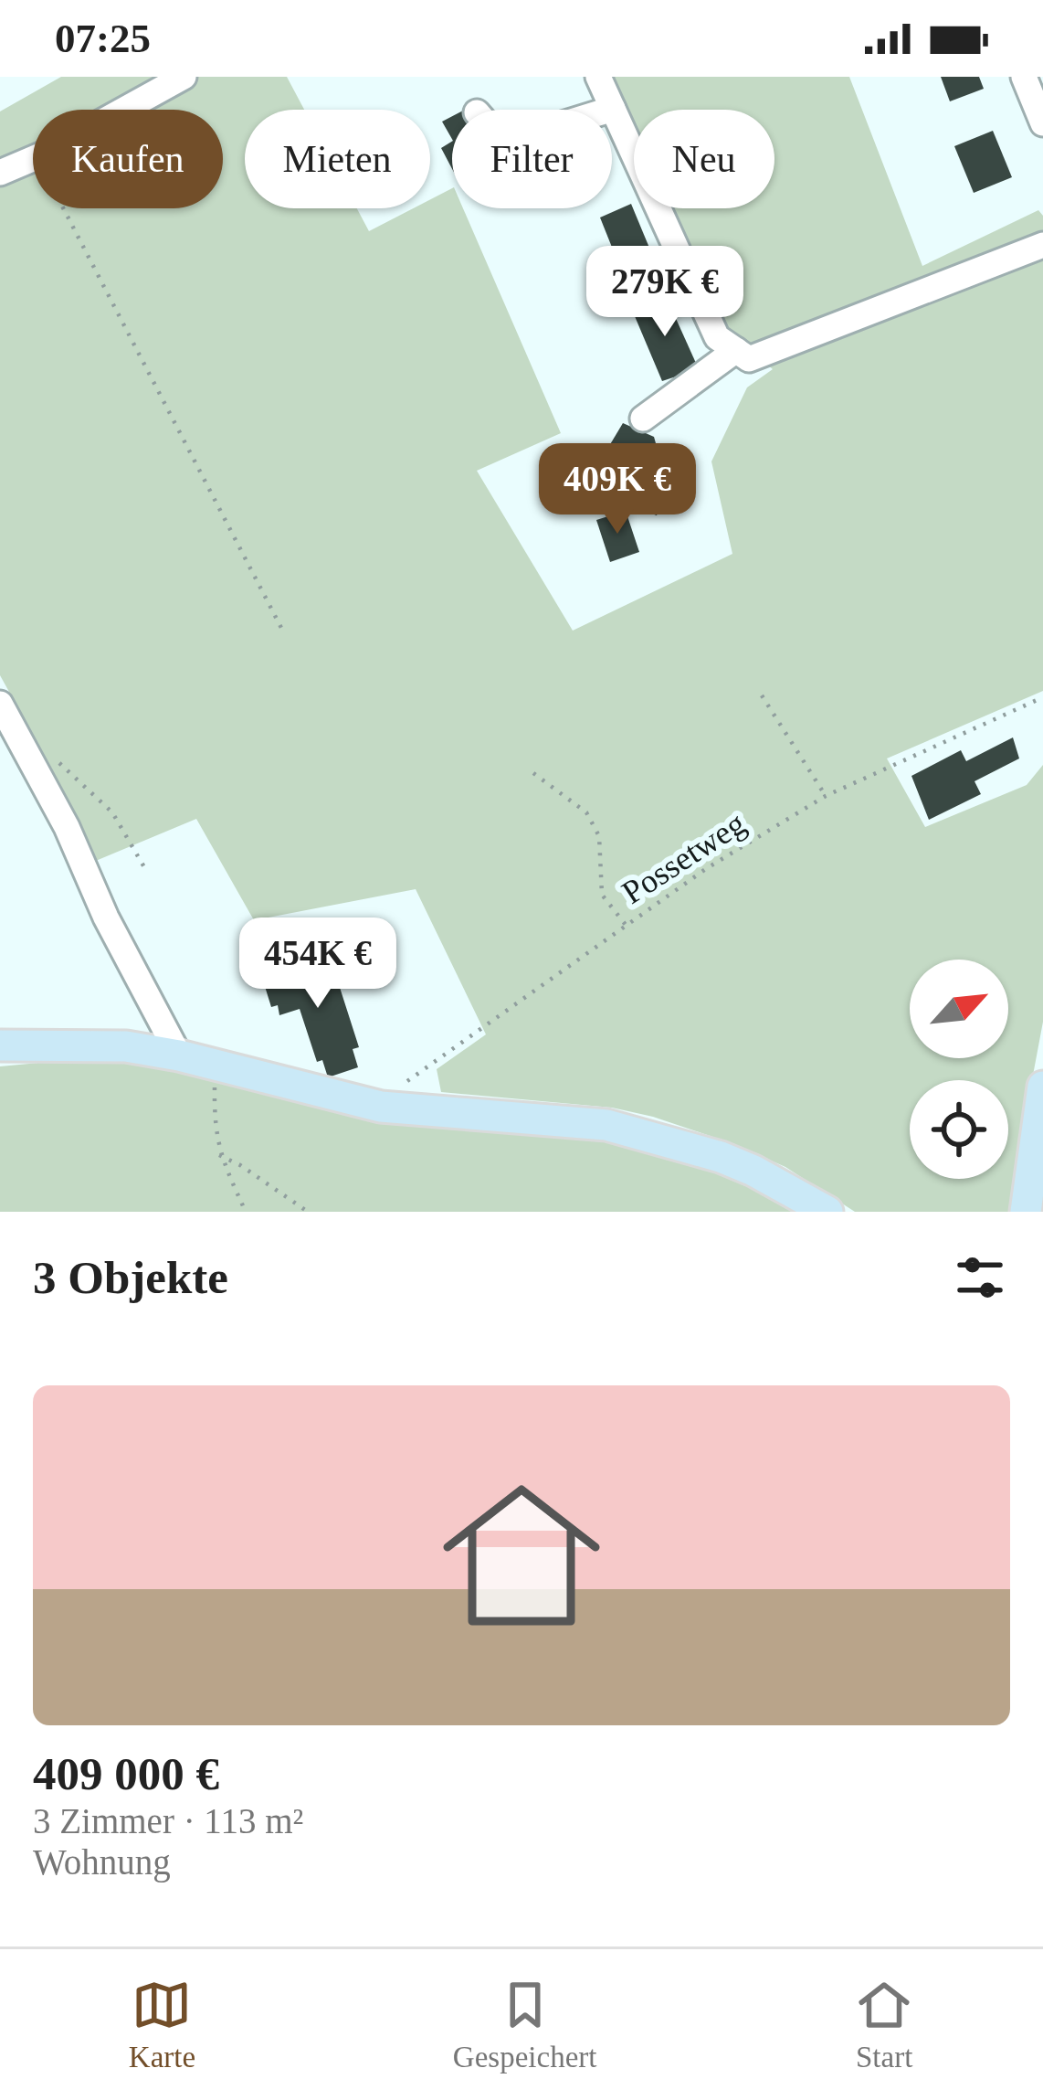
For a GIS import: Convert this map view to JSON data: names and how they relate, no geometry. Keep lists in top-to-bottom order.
{
  "streets": {
    "path": ["Possetweg"]
  },
  "north": "top right",
  "page": {
    "status": "07:25",
    "chip": [
      "Kaufen",
      "Mieten",
      "Filter",
      "Neu"
    ],
    "price": ["279K €", "409K €", "454K €"],
    "heading": "3 Objekte",
    "list": [
      {
        "name": "409 000 €",
        "note": "3 Zimmer · 113 m² · Wohnung"
      }
    ],
    "tabs": ["Karte", "Gespeichert", "Start"]
  }
}
